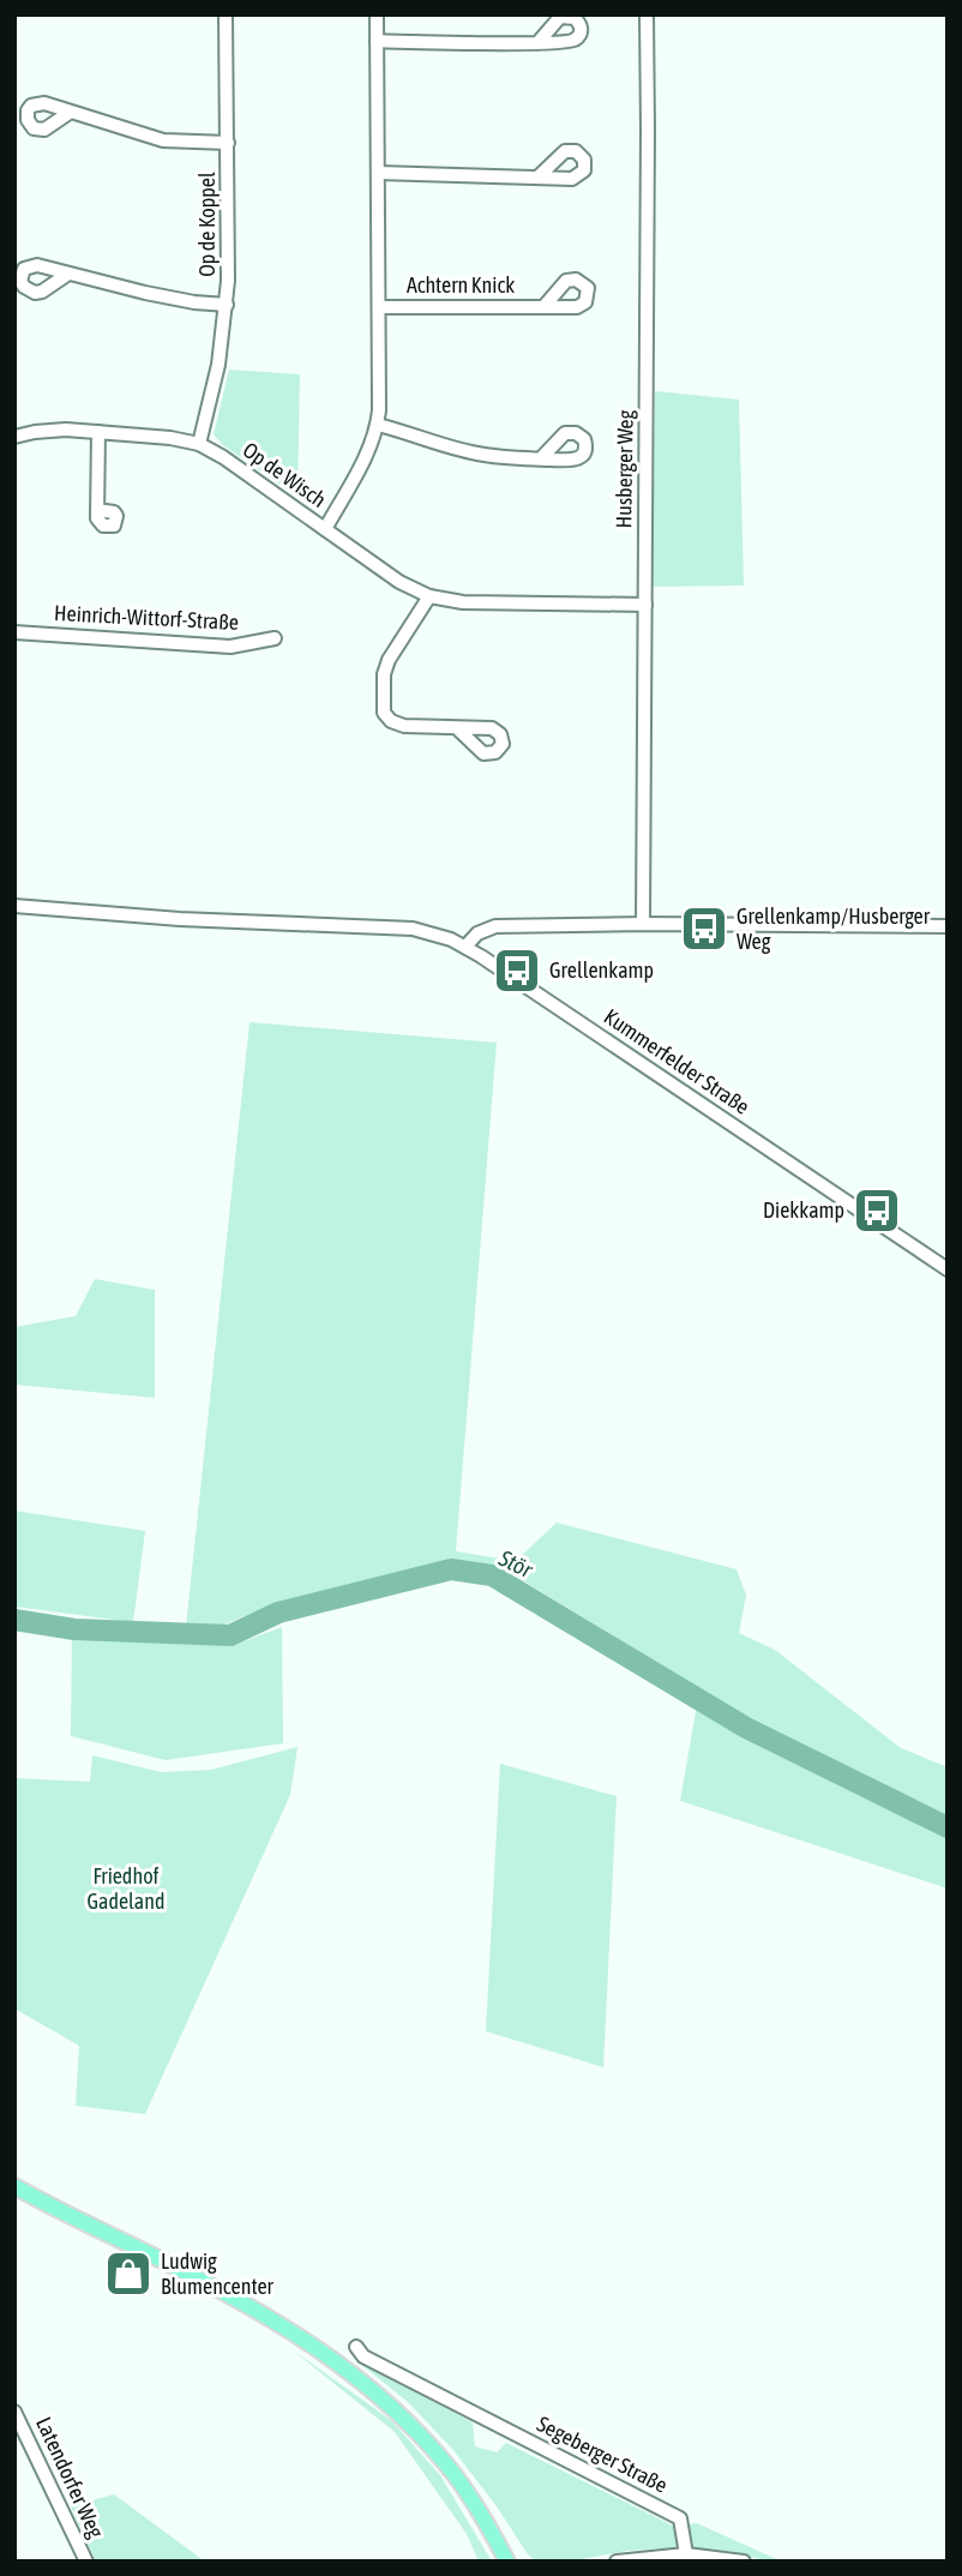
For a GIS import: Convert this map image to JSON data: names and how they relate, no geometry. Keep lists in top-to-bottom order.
{
  "streets": {
    "street": [
      "Op de Koppel",
      "Achtern Knick",
      "Husberger Weg",
      "Op de Wisch",
      "Heinrich-Wittorf-Straße",
      "Kummerfelder Straße",
      "Segeberger Straße",
      "Latendorfer Weg"
    ]
  },
  "crossings": [
    ["Op de Koppel", "Op de Wisch"],
    ["Achtern Knick", "Op de Wisch"],
    ["Husberger Weg", "Op de Wisch"]
  ],
  "water": ["Stör"],
  "parks": ["Friedhof Gadeland"],
  "places": {
    "bus stop": ["Grellenkamp/Husberger Weg", "Grellenkamp", "Diekkamp"],
    "shop": ["Ludwig Blumencenter"]
  }
}
